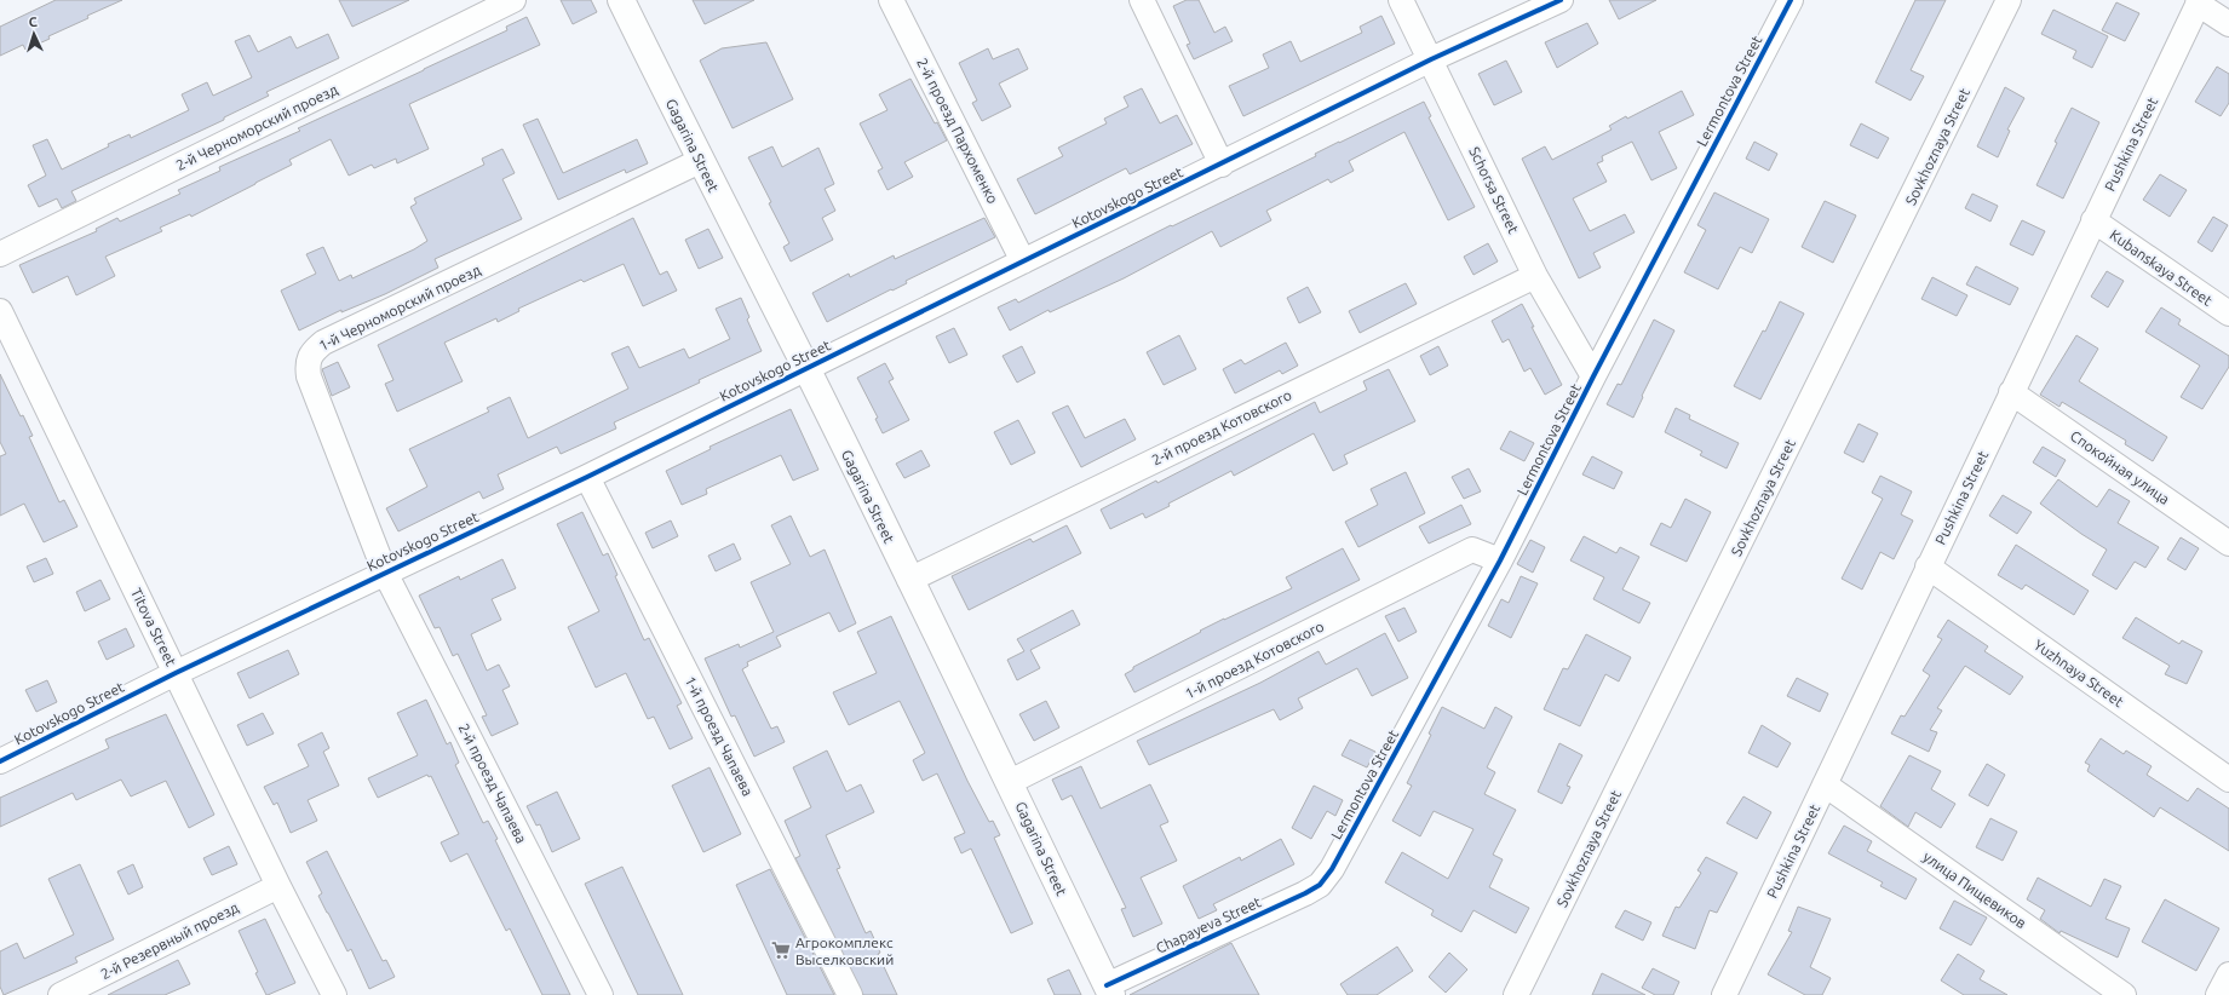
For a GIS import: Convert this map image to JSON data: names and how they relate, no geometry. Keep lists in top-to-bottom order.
{
  "streets": {
    "street": [
      "Lermontova Street",
      "2-й Черноморский проезд",
      "2-й проезд Пархоменко",
      "Pushkina Street",
      "Gagarina Street",
      "Sovkhoznaya Street",
      "Schorsa Street",
      "Kotovskogo Street",
      "Kubanskaya Street",
      "1-й Черноморский проезд",
      "2-й проезд Котовского",
      "Спокойная улица",
      "Titova Street",
      "1-й проезд Котовского",
      "Yuzhnaya Street",
      "1-й проезд Чапаева",
      "2-й проезд Чапаева",
      "улица Пищевиков",
      "Chapayeva Street",
      "2-й Резервный проезд"
    ]
  },
  "crossings": [
    ["Lermontova Street", "Schorsa Street"],
    ["Lermontova Street", "1-й проезд Котовского"],
    ["Lermontova Street", "Chapayeva Street"],
    ["2-й проезд Пархоменко", "Kotovskogo Street"],
    ["Pushkina Street", "Kubanskaya Street"],
    ["Pushkina Street", "Спокойная улица"],
    ["Pushkina Street", "Yuzhnaya Street"],
    ["Pushkina Street", "улица Пищевиков"],
    ["Gagarina Street", "Kotovskogo Street"],
    ["Gagarina Street", "1-й Черноморский проезд"],
    ["Gagarina Street", "2-й проезд Котовского"],
    ["Gagarina Street", "1-й проезд Котовского"],
    ["Gagarina Street", "Chapayeva Street"],
    ["Schorsa Street", "Kotovskogo Street"],
    ["Schorsa Street", "2-й проезд Котовского"],
    ["Kotovskogo Street", "1-й Черноморский проезд"],
    ["Kotovskogo Street", "Titova Street"],
    ["Kotovskogo Street", "1-й проезд Чапаева"],
    ["Kotovskogo Street", "2-й проезд Чапаева"],
    ["1-й Черноморский проезд", "2-й проезд Чапаева"],
    ["Titova Street", "2-й Резервный проезд"]
  ],
  "places": {
    "supermarket": ["Агрокомплекс Выселковский"]
  },
  "north": "top"
}
